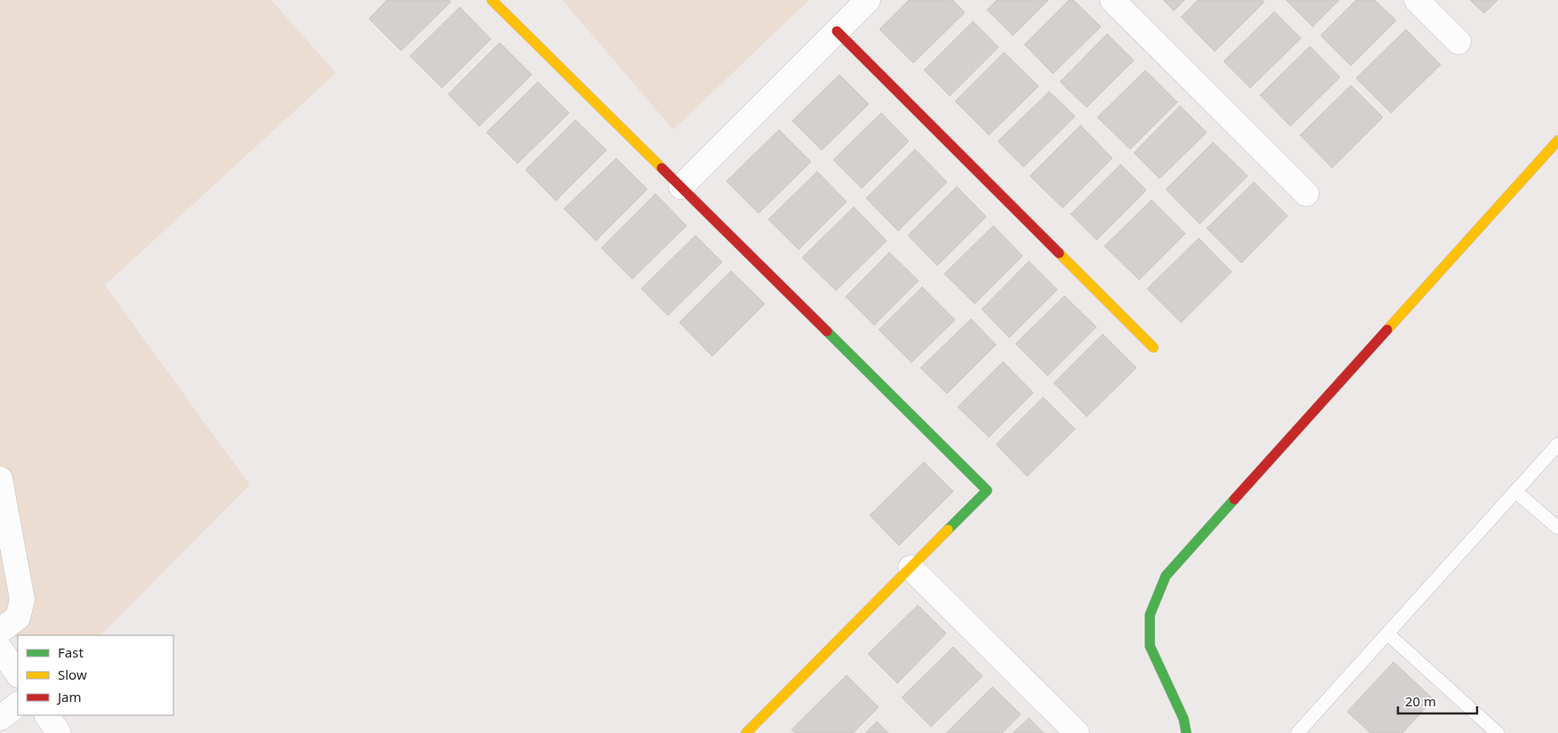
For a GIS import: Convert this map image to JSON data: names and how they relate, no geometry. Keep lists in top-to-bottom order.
{
  "legend": ["Fast", "Slow", "Jam"],
  "scale_bar": "20 m"
}
